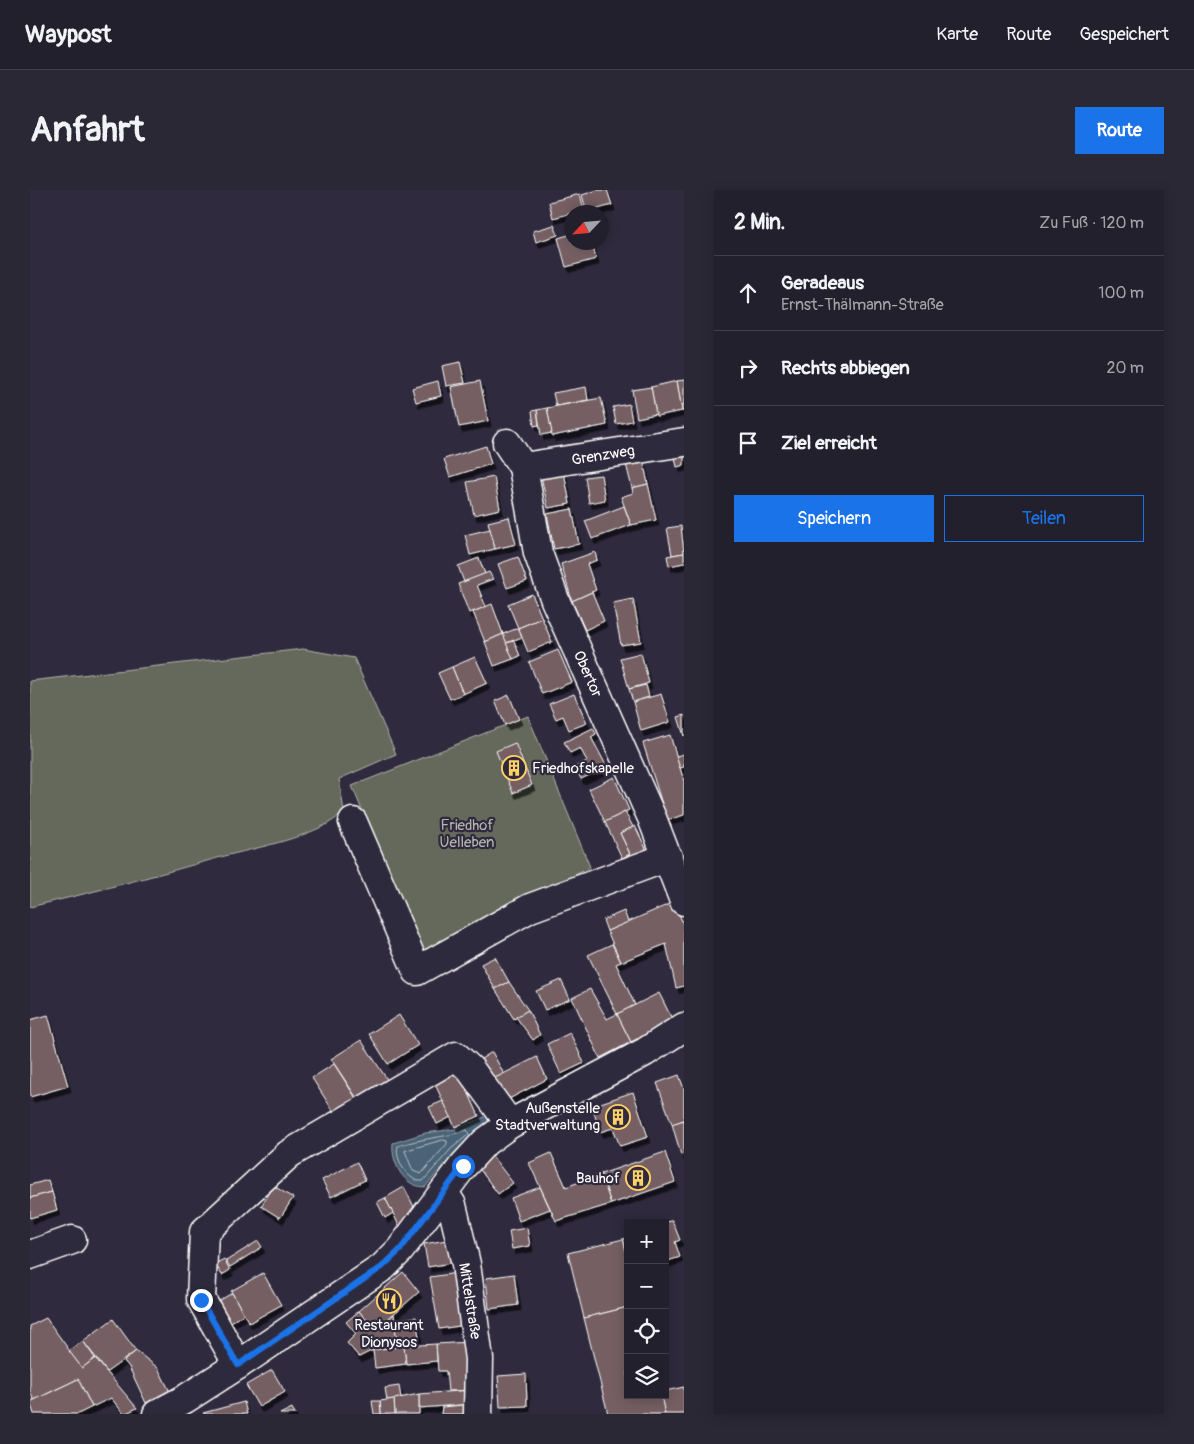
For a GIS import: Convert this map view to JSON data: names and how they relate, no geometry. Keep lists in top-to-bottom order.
{
  "streets": {
    "street": ["Grenzweg", "Obertor", "Mittelstraße"]
  },
  "crossings": [
    ["Grenzweg", "Obertor"]
  ],
  "parks": ["Friedhof Uelleben"],
  "places": {
    "building": ["Friedhofskapelle", "Außenstelle Stadtverwaltung", "Bauhof"],
    "restaurant": ["Restaurant Dionysos"]
  },
  "north": "bottom left",
  "page": {
    "header": "Waypost",
    "nav": ["Karte", "Route", "Gespeichert"],
    "buttons": [
      "Route",
      ["Speichern", "Teilen"]
    ],
    "title": "Anfahrt",
    "heading": ["2 Min.", "Zu Fuß · 120 m"],
    "list": [
      ["Geradeaus", "Ernst-Thälmann-Straße", "100 m"],
      ["Rechts abbiegen", "20 m"],
      "Ziel erreicht"
    ],
    "map_buttons": ["+", "−"]
  }
}
